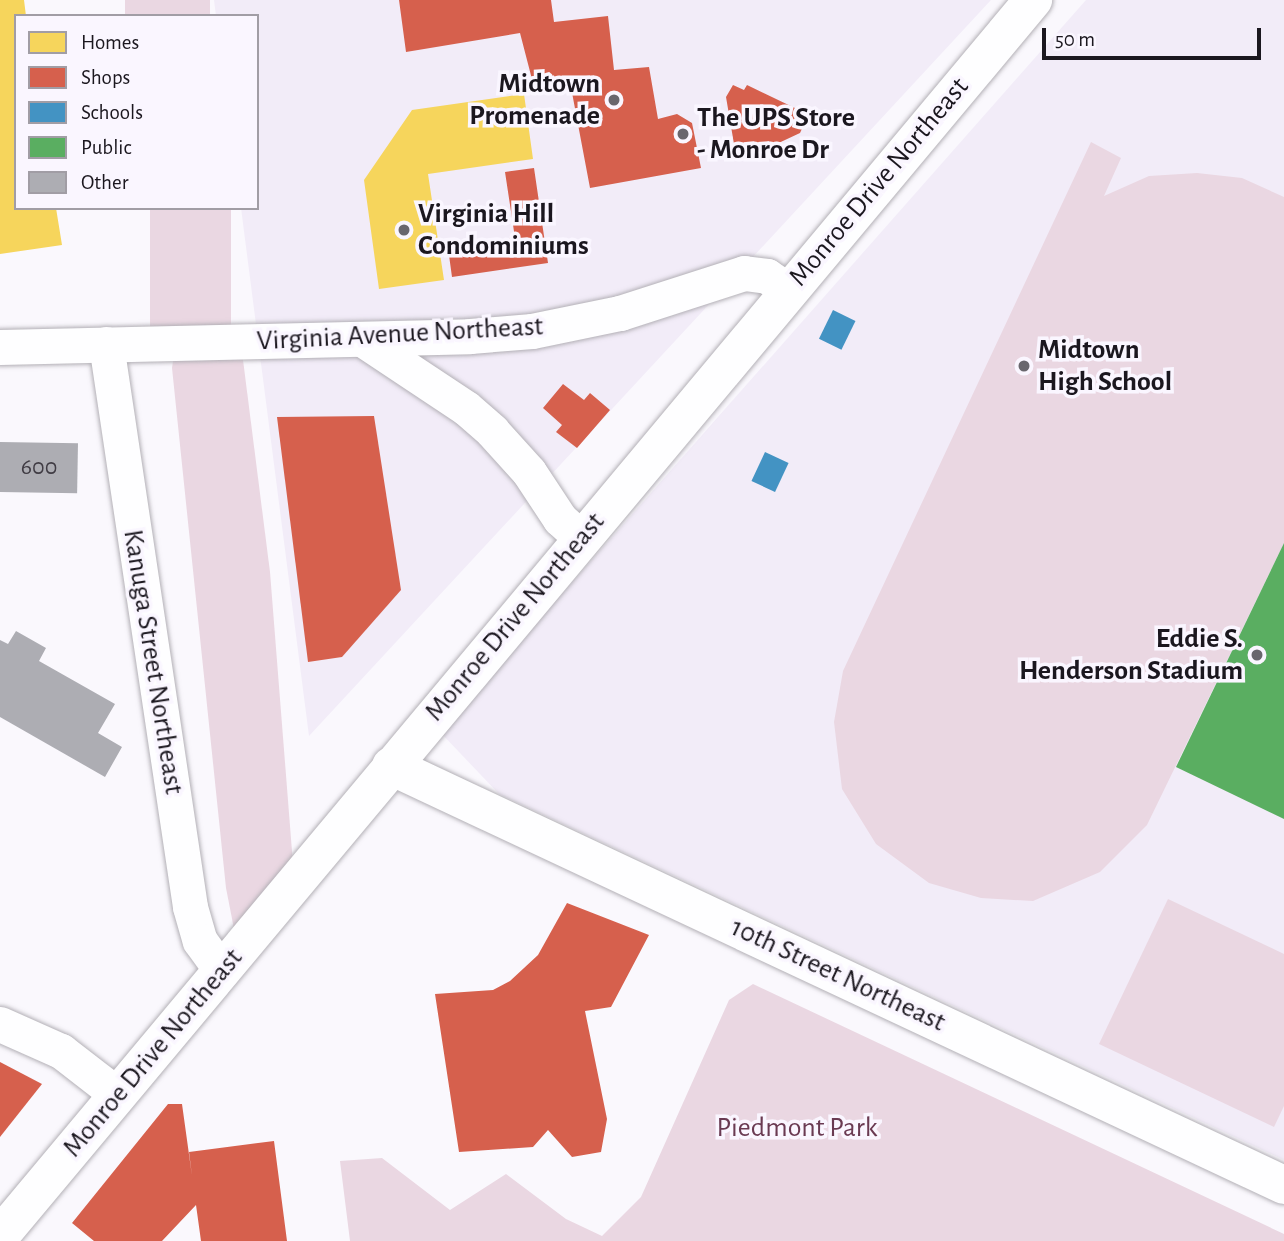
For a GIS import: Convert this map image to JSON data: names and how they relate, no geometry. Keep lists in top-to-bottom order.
{
  "streets": {
    "main road": ["Monroe Drive Northeast", "10th Street Northeast"],
    "street": ["Virginia Avenue Northeast", "Kanuga Street Northeast"]
  },
  "crossings": [
    ["Monroe Drive Northeast", "Virginia Avenue Northeast"],
    ["Monroe Drive Northeast", "Kanuga Street Northeast"],
    ["Monroe Drive Northeast", "10th Street Northeast"],
    ["Virginia Avenue Northeast", "Kanuga Street Northeast"]
  ],
  "parks": ["Piedmont Park"],
  "places": [
    "Midtown Promenade",
    "The UPS Store - Monroe Dr",
    "Virginia Hill Condominiums",
    "Midtown High School",
    "Eddie S. Henderson Stadium"
  ],
  "house_numbers": ["600"],
  "legend": [
    "Homes",
    "Shops",
    "Schools",
    "Public",
    "Other"
  ],
  "scale_bar": "50 m"
}
